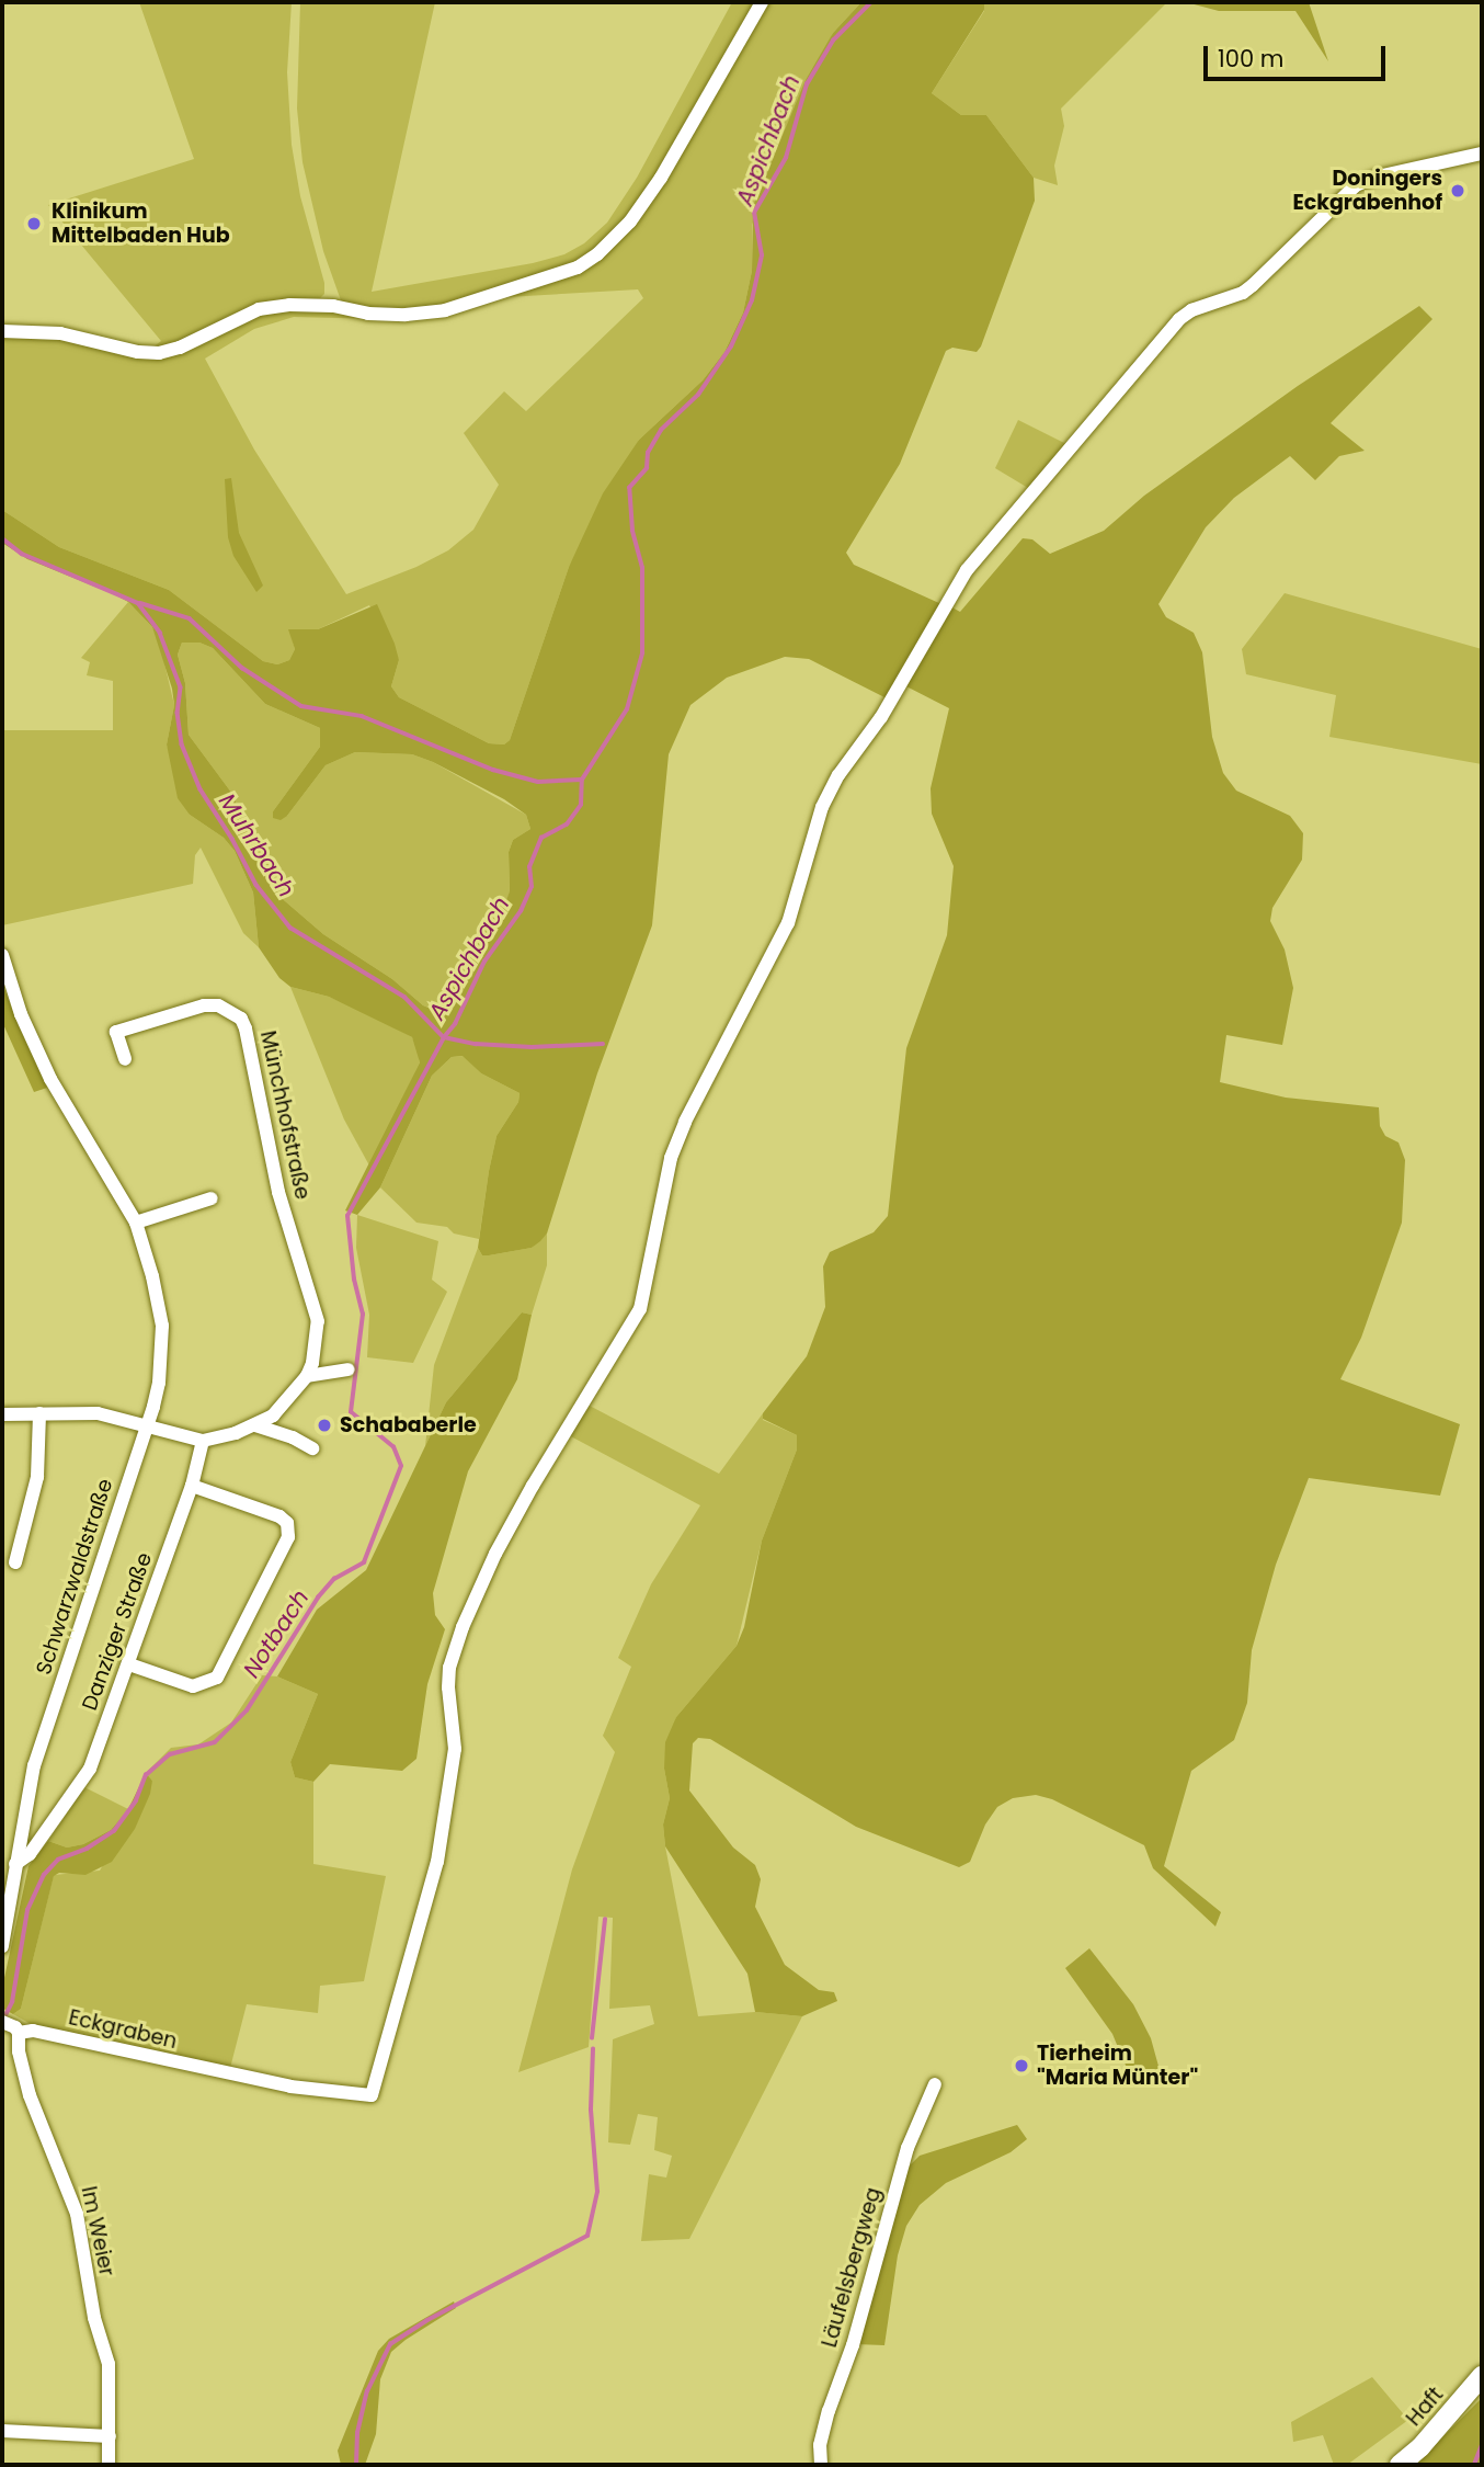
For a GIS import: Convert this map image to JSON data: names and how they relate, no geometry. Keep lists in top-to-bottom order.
{
  "streets": {
    "main road": ["Haft"],
    "street": [
      "Münchhofstraße",
      "Schwarzwaldstraße",
      "Danziger Straße",
      "Eckgraben",
      "Im Weier",
      "Läufelsbergweg"
    ]
  },
  "crossings": [
    ["Münchhofstraße", "Danziger Straße"],
    ["Schwarzwaldstraße", "Danziger Straße"],
    ["Eckgraben", "Im Weier"]
  ],
  "water": ["Aspichbach", "Muhrbach", "Notbach"],
  "places": [
    "Doningers Eckgrabenhof",
    "Klinikum Mittelbaden Hub",
    "Schababerle",
    "Tierheim \"Maria Münter\""
  ],
  "scale_bar": "100 m"
}
